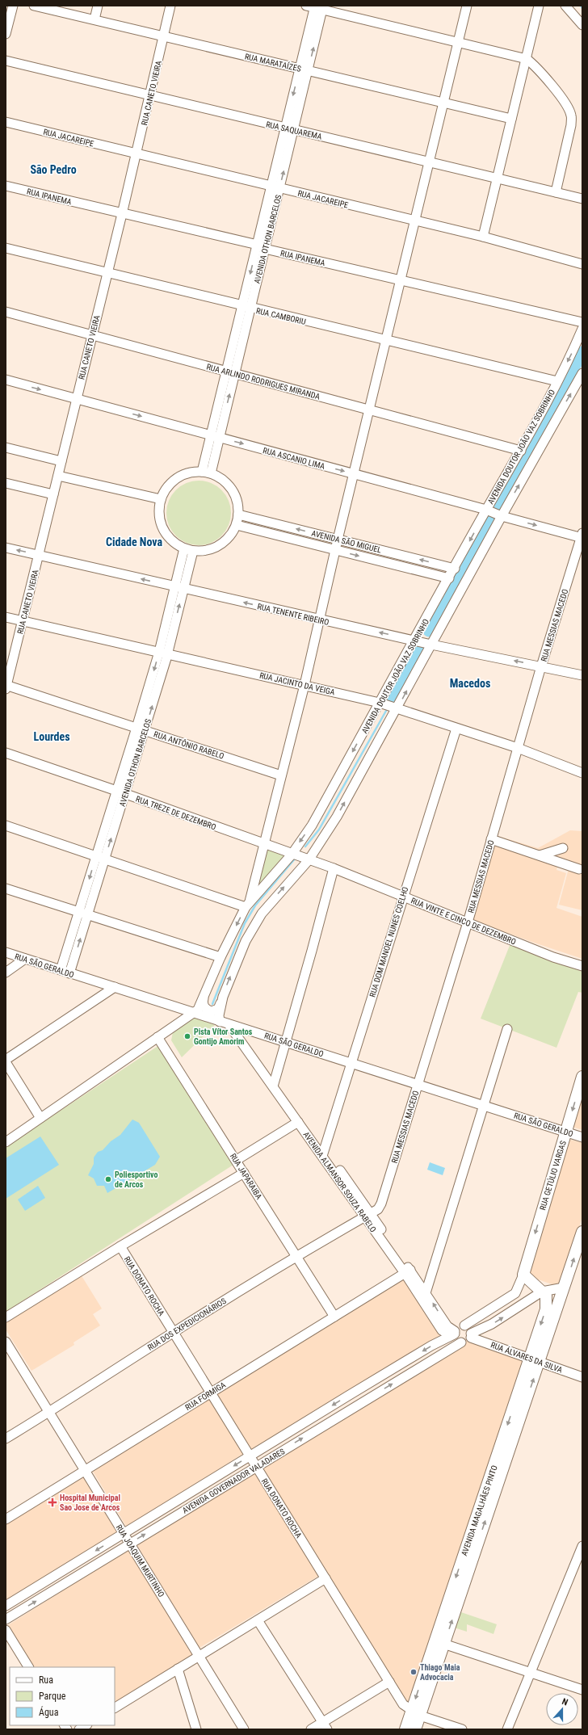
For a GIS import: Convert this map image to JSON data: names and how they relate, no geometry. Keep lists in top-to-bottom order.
{
  "streets": {
    "main road": ["RUA GETÚLIO VARGAS", "AVENIDA MAGALHÃES PINTO"],
    "street": [
      "RUA MARATAÍZES",
      "RUA CANETO VIEIRA",
      "RUA SAQUAREMA",
      "RUA JACAREIPE",
      "RUA IPANEMA",
      "AVENIDA OTHON BARCELOS",
      "RUA CAMBORIU",
      "RUA ARLINDO RODRIGUES MIRANDA",
      "AVENIDA DOUTOR JOÃO VAZ SOBRINHO",
      "RUA ASCANIO LIMA",
      "AVENIDA SÃO MIGUEL",
      "RUA TENENTE RIBEIRO",
      "RUA MESSIAS MACEDO",
      "RUA JACINTO DA VEIGA",
      "RUA ANTÔNIO RABELO",
      "RUA TREZE DE DEZEMBRO",
      "RUA VINTE E CINCO DE DEZEMBRO",
      "RUA DOM MANOEL NUNES COELHO",
      "RUA SÃO GERALDO",
      "RUA JAPARAIBA",
      "AVENIDA ALMANSOR SOUZA RABELO",
      "RUA DONATO ROCHA",
      "RUA DOS EXPEDICIONÁRIOS",
      "RUA ÁLVARES DA SILVA",
      "RUA FORMIGA",
      "AVENIDA GOVERNADOR VALADARES",
      "RUA JOAQUIM MURTINHO"
    ]
  },
  "crossings": [
    ["RUA MARATAÍZES", "RUA CANETO VIEIRA"],
    ["RUA MARATAÍZES", "AVENIDA OTHON BARCELOS"],
    ["RUA CANETO VIEIRA", "RUA SAQUAREMA"],
    ["RUA CANETO VIEIRA", "RUA JACAREIPE"],
    ["RUA CANETO VIEIRA", "RUA IPANEMA"],
    ["RUA CANETO VIEIRA", "RUA CAMBORIU"],
    ["RUA CANETO VIEIRA", "RUA ARLINDO RODRIGUES MIRANDA"],
    ["RUA CANETO VIEIRA", "RUA ASCANIO LIMA"],
    ["RUA CANETO VIEIRA", "RUA TENENTE RIBEIRO"],
    ["RUA CANETO VIEIRA", "RUA JACINTO DA VEIGA"],
    ["RUA CANETO VIEIRA", "RUA ANTÔNIO RABELO"],
    ["RUA SAQUAREMA", "AVENIDA OTHON BARCELOS"],
    ["RUA JACAREIPE", "AVENIDA OTHON BARCELOS"],
    ["RUA IPANEMA", "AVENIDA OTHON BARCELOS"],
    ["AVENIDA OTHON BARCELOS", "RUA CAMBORIU"],
    ["AVENIDA OTHON BARCELOS", "RUA ARLINDO RODRIGUES MIRANDA"],
    ["AVENIDA OTHON BARCELOS", "RUA ASCANIO LIMA"],
    ["AVENIDA OTHON BARCELOS", "AVENIDA SÃO MIGUEL"],
    ["AVENIDA OTHON BARCELOS", "RUA TENENTE RIBEIRO"],
    ["AVENIDA OTHON BARCELOS", "RUA JACINTO DA VEIGA"],
    ["AVENIDA OTHON BARCELOS", "RUA ANTÔNIO RABELO"],
    ["AVENIDA OTHON BARCELOS", "RUA TREZE DE DEZEMBRO"],
    ["AVENIDA OTHON BARCELOS", "RUA SÃO GERALDO"],
    ["RUA CAMBORIU", "AVENIDA DOUTOR JOÃO VAZ SOBRINHO"],
    ["RUA ARLINDO RODRIGUES MIRANDA", "AVENIDA DOUTOR JOÃO VAZ SOBRINHO"],
    ["AVENIDA DOUTOR JOÃO VAZ SOBRINHO", "RUA ASCANIO LIMA"],
    ["AVENIDA DOUTOR JOÃO VAZ SOBRINHO", "AVENIDA SÃO MIGUEL"],
    ["AVENIDA DOUTOR JOÃO VAZ SOBRINHO", "RUA TENENTE RIBEIRO"],
    ["AVENIDA DOUTOR JOÃO VAZ SOBRINHO", "RUA JACINTO DA VEIGA"],
    ["AVENIDA DOUTOR JOÃO VAZ SOBRINHO", "RUA TREZE DE DEZEMBRO"],
    ["AVENIDA DOUTOR JOÃO VAZ SOBRINHO", "RUA VINTE E CINCO DE DEZEMBRO"],
    ["AVENIDA DOUTOR JOÃO VAZ SOBRINHO", "RUA SÃO GERALDO"],
    ["AVENIDA DOUTOR JOÃO VAZ SOBRINHO", "RUA JAPARAIBA"],
    ["AVENIDA DOUTOR JOÃO VAZ SOBRINHO", "AVENIDA ALMANSOR SOUZA RABELO"],
    ["RUA ASCANIO LIMA", "RUA MESSIAS MACEDO"],
    ["RUA TENENTE RIBEIRO", "RUA MESSIAS MACEDO"],
    ["RUA MESSIAS MACEDO", "RUA JACINTO DA VEIGA"],
    ["RUA MESSIAS MACEDO", "RUA VINTE E CINCO DE DEZEMBRO"],
    ["RUA MESSIAS MACEDO", "RUA SÃO GERALDO"],
    ["RUA MESSIAS MACEDO", "AVENIDA ALMANSOR SOUZA RABELO"],
    ["RUA MESSIAS MACEDO", "RUA DOS EXPEDICIONÁRIOS"],
    ["RUA JACINTO DA VEIGA", "RUA DOM MANOEL NUNES COELHO"],
    ["RUA TREZE DE DEZEMBRO", "RUA VINTE E CINCO DE DEZEMBRO"],
    ["RUA VINTE E CINCO DE DEZEMBRO", "RUA DOM MANOEL NUNES COELHO"],
    ["RUA DOM MANOEL NUNES COELHO", "RUA SÃO GERALDO"],
    ["RUA DOM MANOEL NUNES COELHO", "AVENIDA ALMANSOR SOUZA RABELO"],
    ["RUA SÃO GERALDO", "RUA GETÚLIO VARGAS"],
    ["RUA SÃO GERALDO", "AVENIDA ALMANSOR SOUZA RABELO"],
    ["RUA GETÚLIO VARGAS", "AVENIDA ALMANSOR SOUZA RABELO"],
    ["RUA GETÚLIO VARGAS", "RUA ÁLVARES DA SILVA"],
    ["RUA GETÚLIO VARGAS", "AVENIDA GOVERNADOR VALADARES"],
    ["RUA JAPARAIBA", "RUA DOS EXPEDICIONÁRIOS"],
    ["RUA JAPARAIBA", "RUA FORMIGA"],
    ["AVENIDA ALMANSOR SOUZA RABELO", "RUA DOS EXPEDICIONÁRIOS"],
    ["AVENIDA ALMANSOR SOUZA RABELO", "RUA ÁLVARES DA SILVA"],
    ["AVENIDA ALMANSOR SOUZA RABELO", "RUA FORMIGA"],
    ["AVENIDA ALMANSOR SOUZA RABELO", "AVENIDA GOVERNADOR VALADARES"],
    ["RUA DONATO ROCHA", "RUA DOS EXPEDICIONÁRIOS"],
    ["RUA DONATO ROCHA", "RUA FORMIGA"],
    ["RUA DONATO ROCHA", "AVENIDA GOVERNADOR VALADARES"],
    ["RUA DONATO ROCHA", "AVENIDA MAGALHÃES PINTO"],
    ["RUA DOS EXPEDICIONÁRIOS", "RUA JOAQUIM MURTINHO"],
    ["RUA ÁLVARES DA SILVA", "AVENIDA GOVERNADOR VALADARES"],
    ["RUA ÁLVARES DA SILVA", "AVENIDA MAGALHÃES PINTO"],
    ["RUA FORMIGA", "RUA JOAQUIM MURTINHO"],
    ["AVENIDA GOVERNADOR VALADARES", "RUA JOAQUIM MURTINHO"]
  ],
  "one_way": ["RUA TENENTE RIBEIRO", "RUA GETÚLIO VARGAS"],
  "districts": [
    "São Pedro",
    "Cidade Nova",
    "Macedos",
    "Lourdes"
  ],
  "places": {
    "other": ["Pista Vítor Santos Gontijo Amorim", "Poliesportivo de Arcos", "Thiago Maia Advocacia"],
    "health": ["Hospital Municipal Sao Jose de Arcos"]
  },
  "legend": ["Rua", "Parque", "Água"],
  "north": "top"
}
